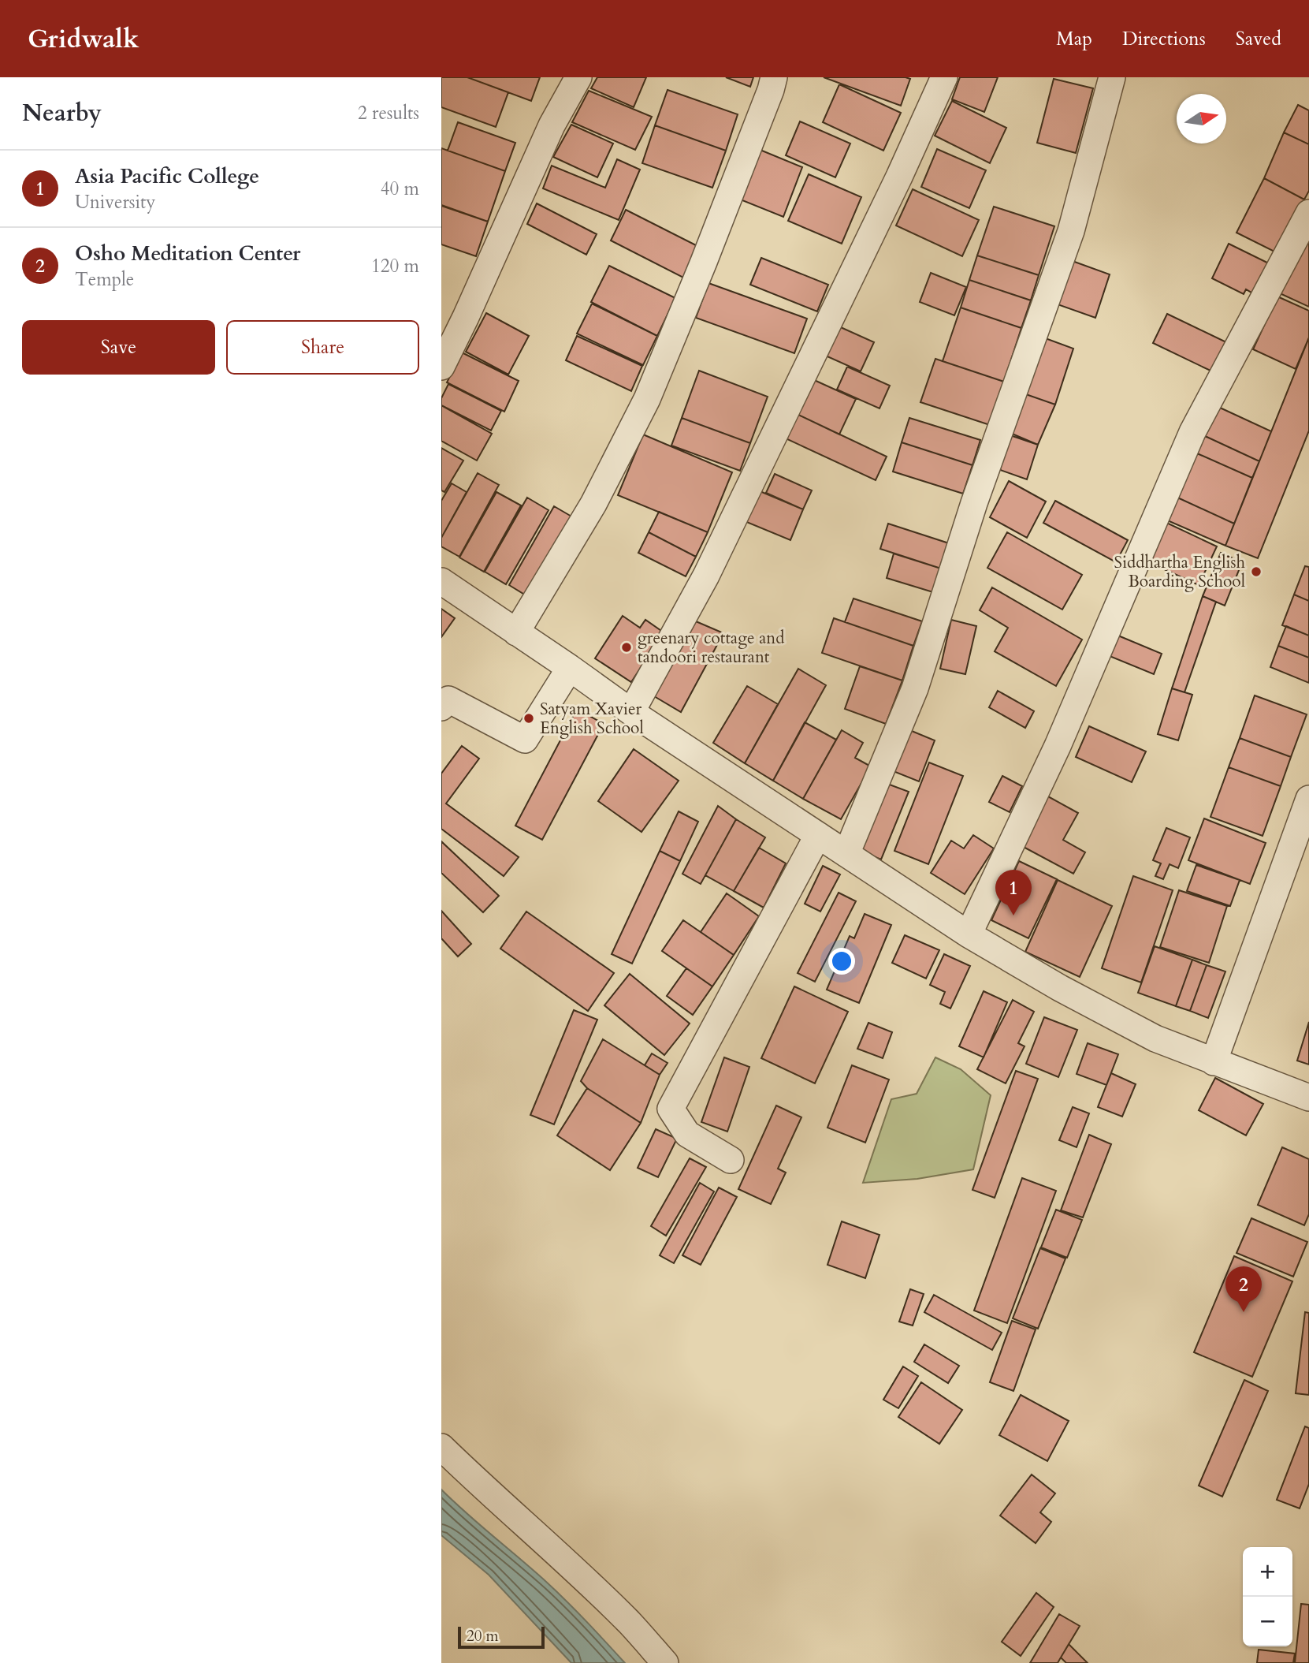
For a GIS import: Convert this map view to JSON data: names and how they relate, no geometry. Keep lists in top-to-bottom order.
{
  "places": ["Siddhartha English Boarding School", "greenary cottage and tandoori restaurant", "Satyam Xavier English School"],
  "scale_bar": "20 m",
  "north": "right",
  "page": {
    "header": "Gridwalk",
    "nav": ["Map", "Directions", "Saved"],
    "heading": ["Nearby", "2 results"],
    "list": [
      {
        "mark": "1",
        "name": "Asia Pacific College",
        "note": "University",
        "value": "40 m"
      },
      {
        "mark": "2",
        "name": "Osho Meditation Center",
        "note": "Temple",
        "value": "120 m"
      }
    ],
    "buttons": ["Save", "Share"],
    "pins": ["1", "2"],
    "map_buttons": ["+", "−"],
    "scale": "20 m"
  }
}
